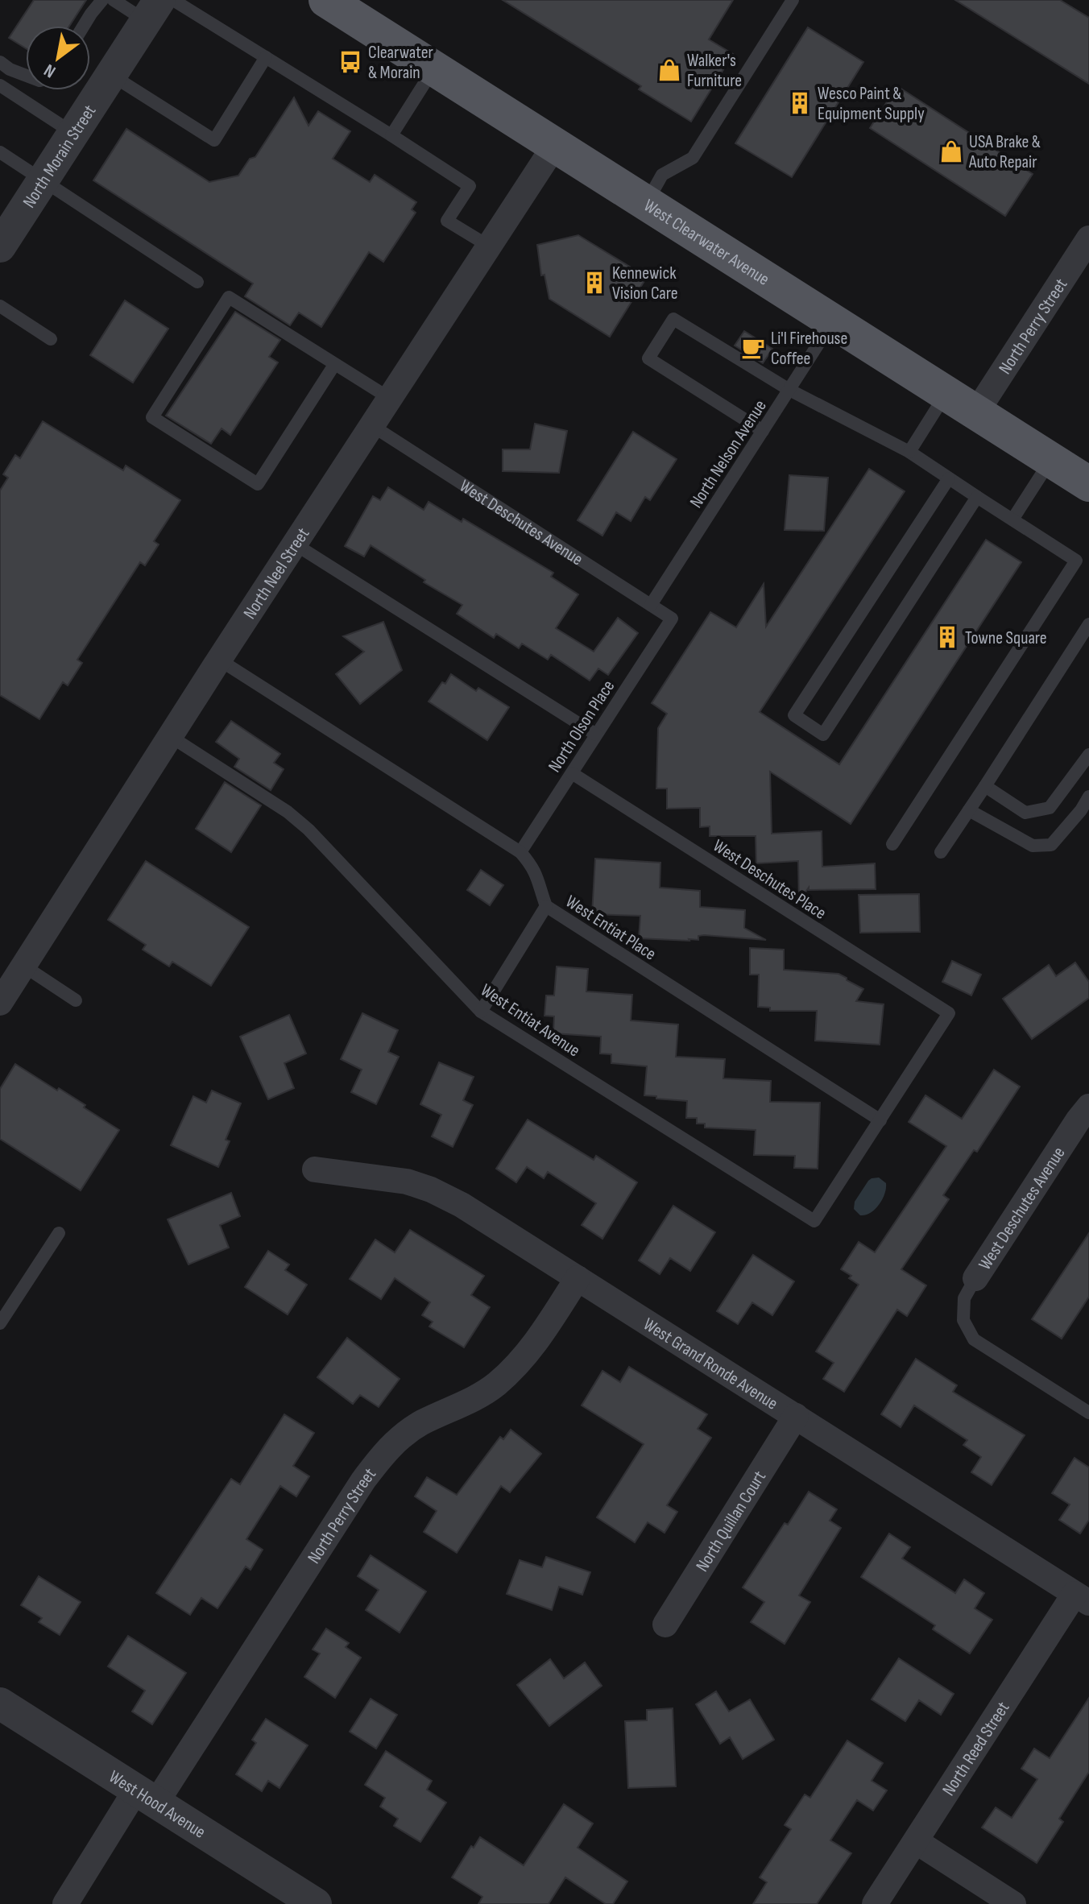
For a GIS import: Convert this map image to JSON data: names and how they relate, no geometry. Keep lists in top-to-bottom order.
{
  "streets": {
    "main road": ["West Clearwater Avenue"],
    "street": [
      "North Morain Street",
      "North Perry Street",
      "West Deschutes Avenue",
      "North Neel Street",
      "West Grand Ronde Avenue",
      "North Quillan Court",
      "North Reed Street",
      "West Hood Avenue"
    ],
    "lane": [
      "North Nelson Avenue",
      "North Olson Place",
      "West Deschutes Place",
      "West Entiat Place",
      "West Entiat Avenue"
    ]
  },
  "crossings": [
    ["West Clearwater Avenue", "North Perry Street"],
    ["West Clearwater Avenue", "North Nelson Avenue"],
    ["West Clearwater Avenue", "North Neel Street"],
    ["North Perry Street", "West Grand Ronde Avenue"],
    ["North Perry Street", "West Hood Avenue"],
    ["North Nelson Avenue", "West Deschutes Avenue"],
    ["West Deschutes Avenue", "North Neel Street"],
    ["West Deschutes Avenue", "North Olson Place"],
    ["North Neel Street", "West Entiat Place"],
    ["North Neel Street", "West Entiat Avenue"],
    ["North Olson Place", "West Deschutes Place"],
    ["North Olson Place", "West Entiat Place"],
    ["West Deschutes Place", "West Entiat Place"],
    ["West Deschutes Place", "West Entiat Avenue"],
    ["West Entiat Place", "West Entiat Avenue"],
    ["West Grand Ronde Avenue", "North Quillan Court"],
    ["West Grand Ronde Avenue", "North Reed Street"]
  ],
  "places": {
    "bus stop": ["Clearwater & Morain"],
    "shop": ["Walker's Furniture", "USA Brake & Auto Repair"],
    "building": ["Wesco Paint & Equipment Supply", "Kennewick Vision Care", "Towne Square"],
    "cafe": ["Li'l Firehouse Coffee"]
  },
  "north": "bottom left"
}
